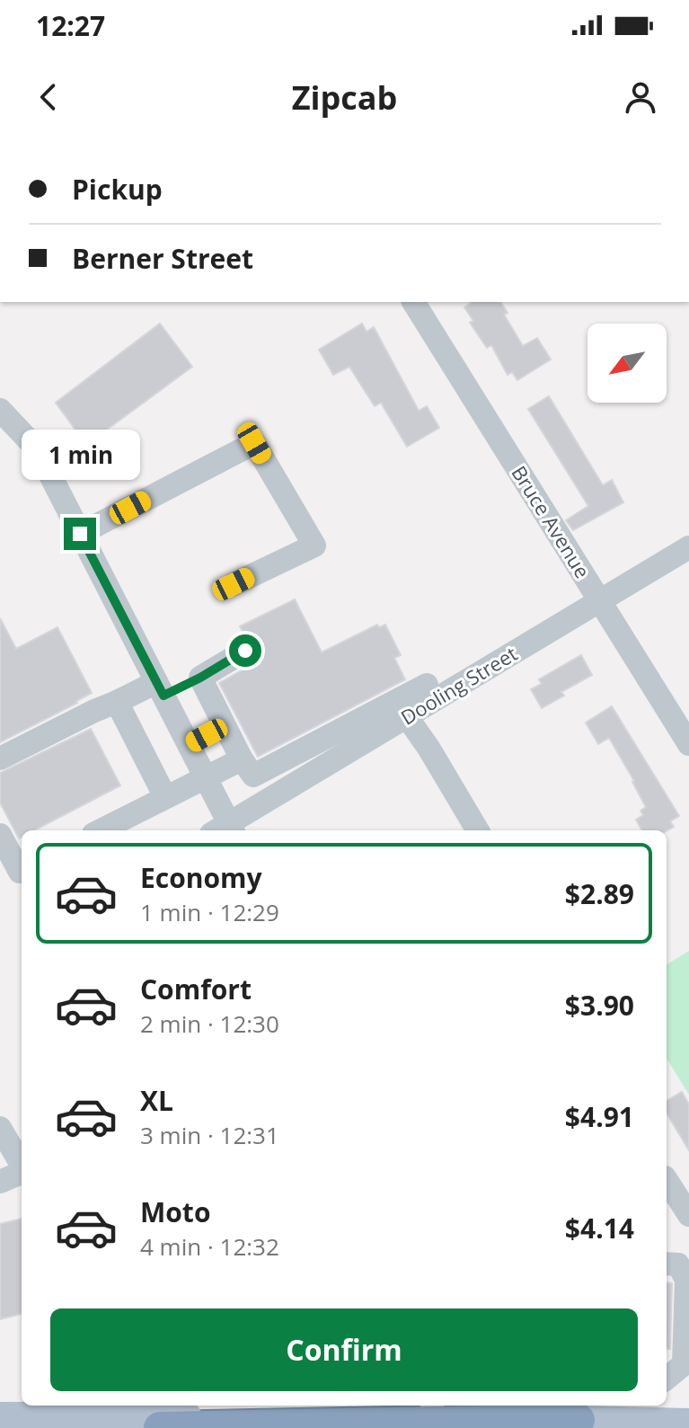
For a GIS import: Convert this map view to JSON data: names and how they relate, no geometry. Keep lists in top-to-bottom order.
{
  "streets": {
    "street": ["Bruce Avenue", "Dooling Street"]
  },
  "crossings": [
    ["Bruce Avenue", "Dooling Street"]
  ],
  "north": "bottom left",
  "page": {
    "status": "12:27",
    "header": "Zipcab",
    "banner": ["Pickup", "Berner Street"],
    "bubble": "1 min",
    "list": [
      {
        "name": "Economy",
        "note": "1 min · 12:29",
        "value": "$2.89"
      },
      {
        "name": "Comfort",
        "note": "2 min · 12:30",
        "value": "$3.90"
      },
      {
        "name": "XL",
        "note": "3 min · 12:31",
        "value": "$4.91"
      },
      {
        "name": "Moto",
        "note": "4 min · 12:32",
        "value": "$4.14"
      }
    ],
    "buttons": "Confirm"
  }
}
